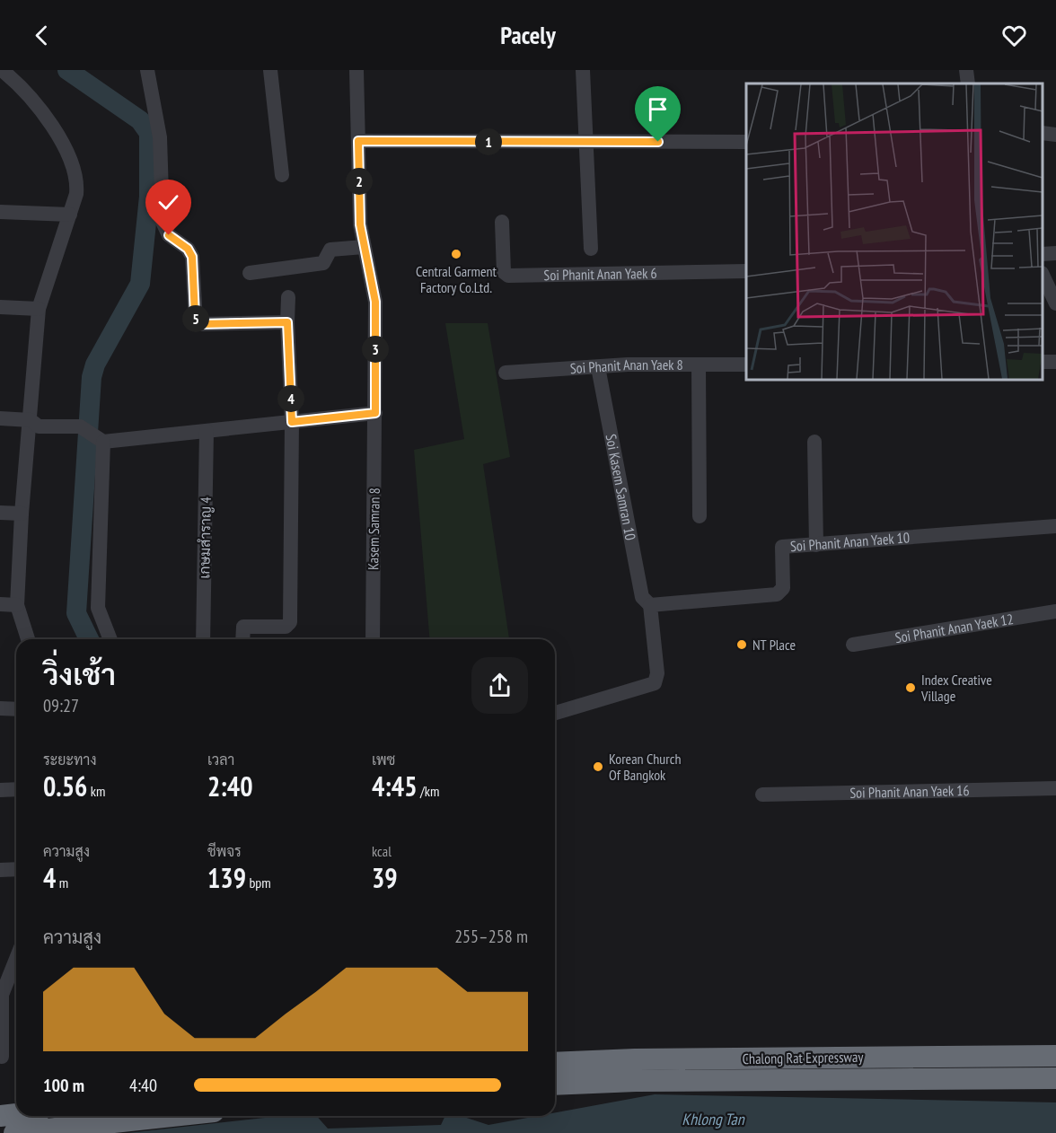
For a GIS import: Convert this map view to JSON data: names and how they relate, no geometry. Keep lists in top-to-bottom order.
{
  "streets": {
    "highway": ["Chalong Rat Expressway"],
    "street": [
      "Soi Phanit Anan Yaek 6",
      "Soi Phanit Anan Yaek 8",
      "Soi Kasem Samran 10",
      "Kasem Samran 8",
      "เกษมสำราญ 4",
      "Soi Phanit Anan Yaek 10",
      "Soi Phanit Anan Yaek 12",
      "Soi Phanit Anan Yaek 16"
    ]
  },
  "crossings": [
    ["Soi Phanit Anan Yaek 8", "Soi Kasem Samran 10"],
    ["Soi Kasem Samran 10", "Soi Phanit Anan Yaek 10"]
  ],
  "water": ["Khlong Tan"],
  "places": [
    "Central Garment Factory Co.Ltd.",
    "NT Place",
    "Index Creative Village",
    "Korean Church Of Bangkok"
  ],
  "page": {
    "header": "Pacely",
    "pins": [
      "1",
      "2",
      "5",
      "3",
      "4"
    ],
    "heading": ["วิ่งเช้า", "09:27"],
    "stats": [
      ["ระยะทาง", "0.56 km"],
      ["เวลา", "2:40"],
      ["เพซ", "4:45 /km"],
      ["ความสูง", "4 m"],
      ["ชีพจร", "139 bpm"],
      ["kcal", "39"]
    ],
    "chart": ["ความสูง", "255–258 m"],
    "list": [
      {
        "name": "100 m",
        "note": "4:40"
      }
    ]
  }
}
